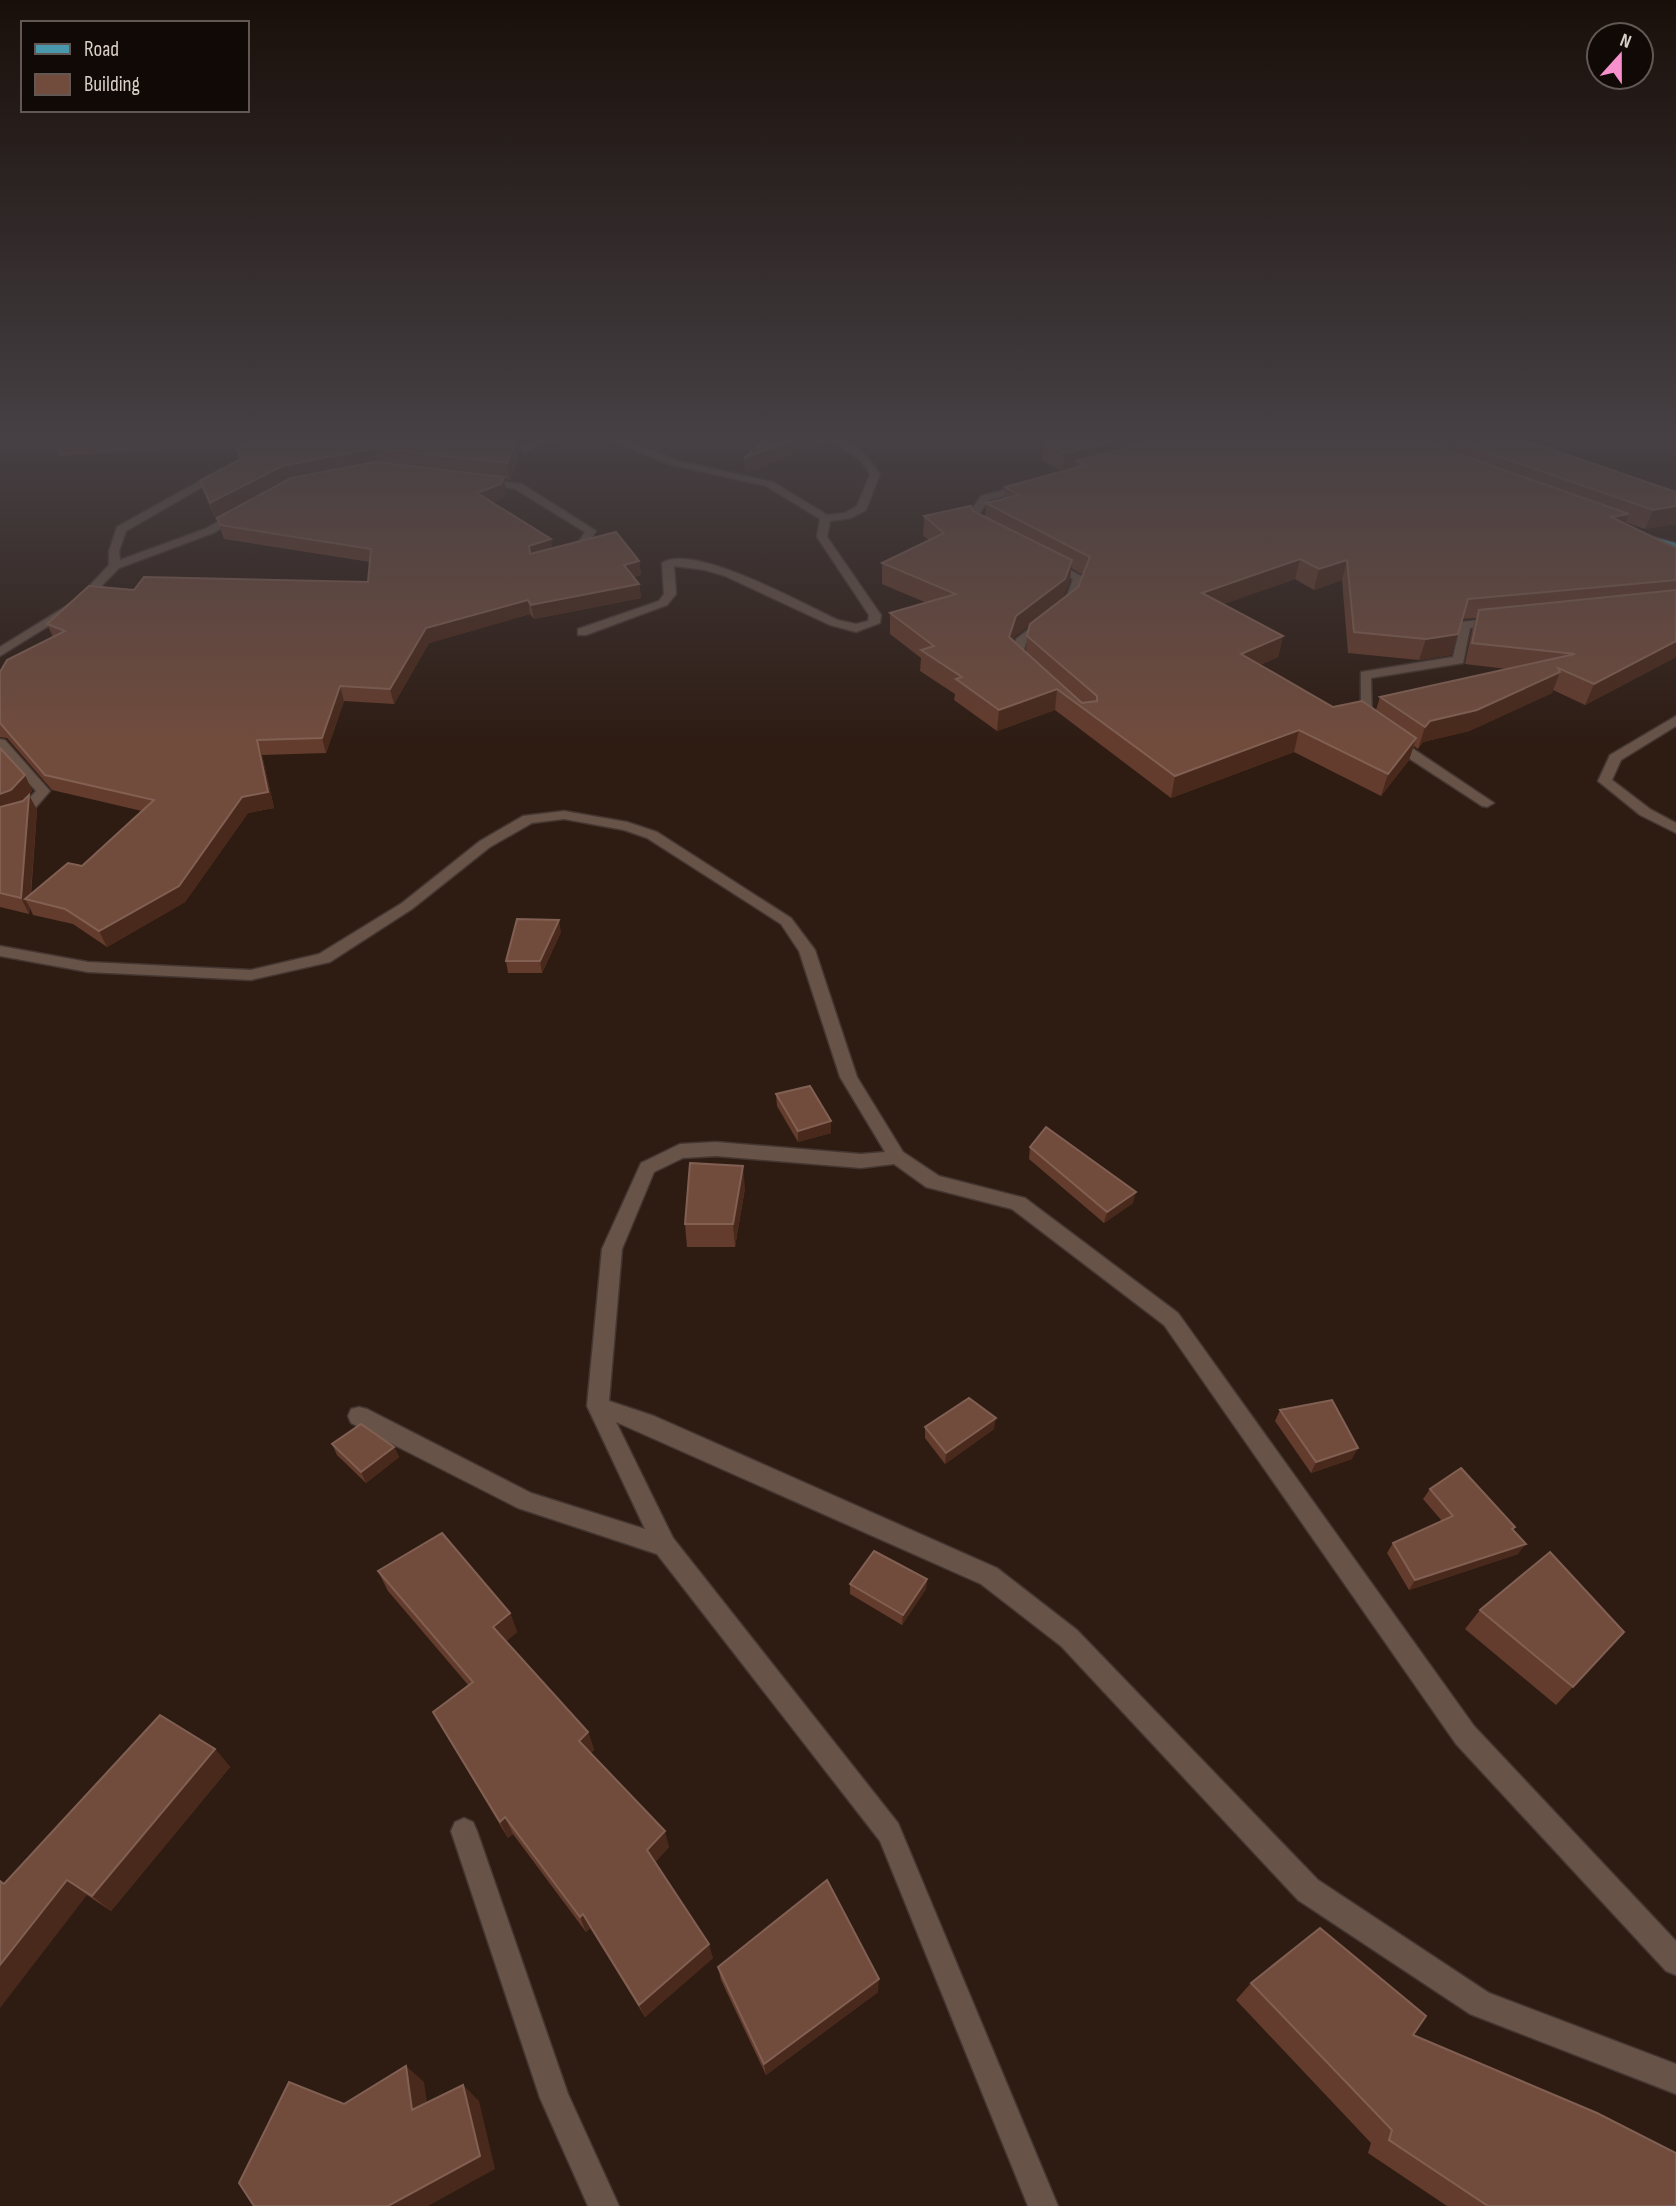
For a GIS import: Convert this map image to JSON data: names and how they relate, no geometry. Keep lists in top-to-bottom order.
{
  "legend": ["Road", "Building"],
  "north": "top"
}
